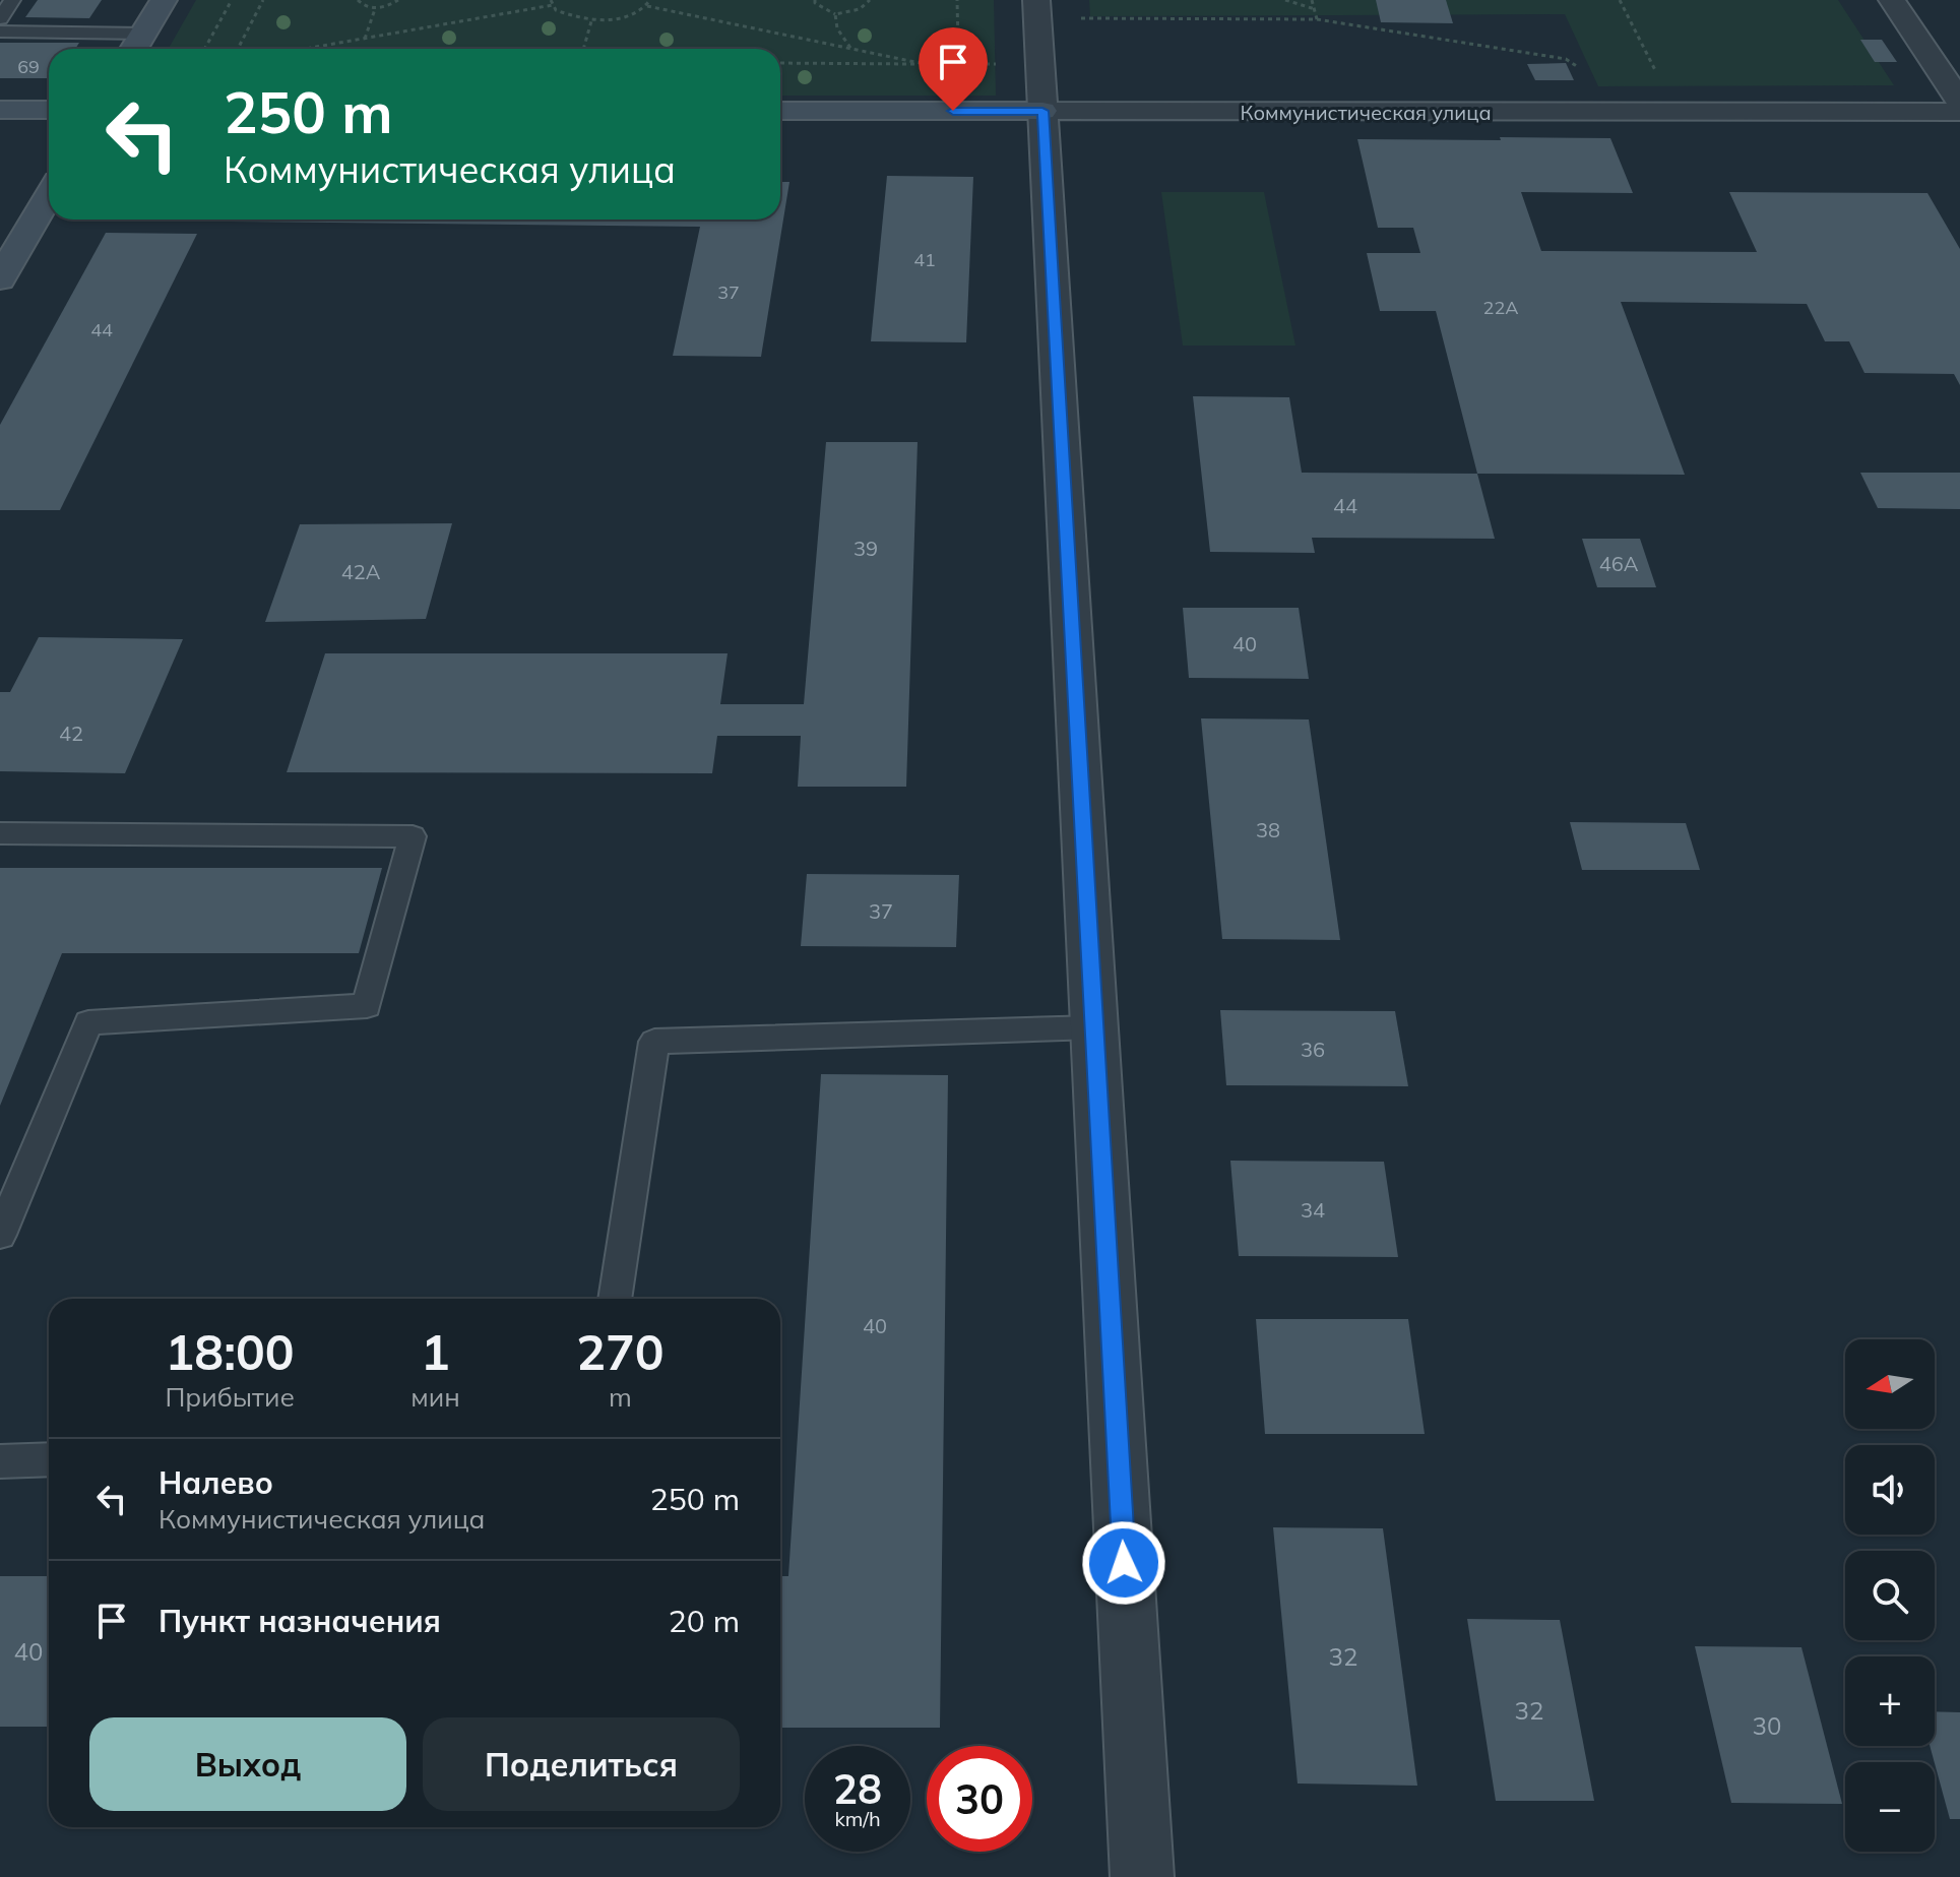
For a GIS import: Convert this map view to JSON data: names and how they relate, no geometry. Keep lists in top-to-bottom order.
{
  "streets": {
    "street": ["Коммунистическая улица"]
  },
  "house_numbers": [
    "69",
    "41",
    "37",
    "22А",
    "44",
    "44",
    "39",
    "46А",
    "42А",
    "40",
    "42",
    "38",
    "37",
    "36",
    "34",
    "40",
    "40",
    "32",
    "32",
    "30"
  ],
  "north": "left",
  "page": {
    "turn": ["250 m", "Коммунистическая улица"],
    "eta": [
      "18:00",
      "Прибытие",
      "1",
      "мин",
      "270",
      "m"
    ],
    "map_buttons": ["+", "−"],
    "list": [
      {
        "name": "Налево",
        "note": "Коммунистическая улица",
        "value": "250 m"
      },
      {
        "name": "Пункт назначения",
        "value": "20 m"
      }
    ],
    "buttons": ["Выход", "Поделиться"],
    "speed": "28 km/h",
    "limit": "30"
  }
}
